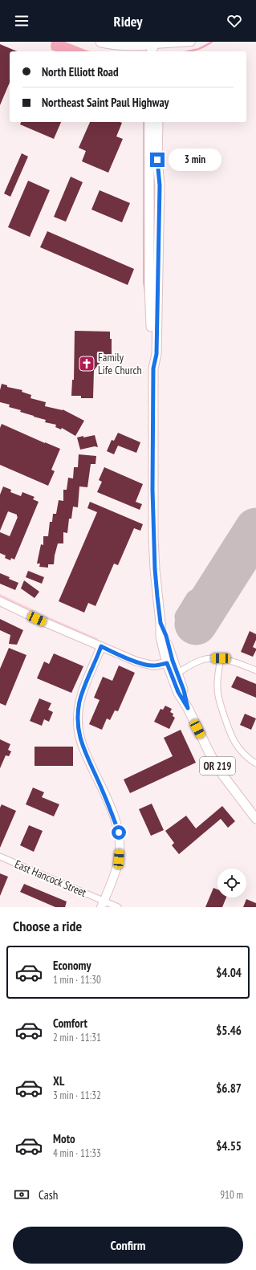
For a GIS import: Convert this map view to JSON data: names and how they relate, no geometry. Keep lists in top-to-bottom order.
{
  "streets": {
    "main road": ["OR 219"],
    "street": ["East Hancock Street"]
  },
  "places": {
    "church": ["Family Life Church"]
  },
  "page": {
    "header": "Ridey",
    "banner": ["North Elliott Road", "Northeast Saint Paul Highway"],
    "bubble": "3 min",
    "heading": "Choose a ride",
    "list": [
      {
        "name": "Economy",
        "note": "1 min · 11:30",
        "value": "$4.04"
      },
      {
        "name": "Comfort",
        "note": "2 min · 11:31",
        "value": "$5.46"
      },
      {
        "name": "XL",
        "note": "3 min · 11:32",
        "value": "$6.87"
      },
      {
        "name": "Moto",
        "note": "4 min · 11:33",
        "value": "$4.55"
      }
    ],
    "pay": ["Cash", "910 m"],
    "buttons": "Confirm"
  }
}
